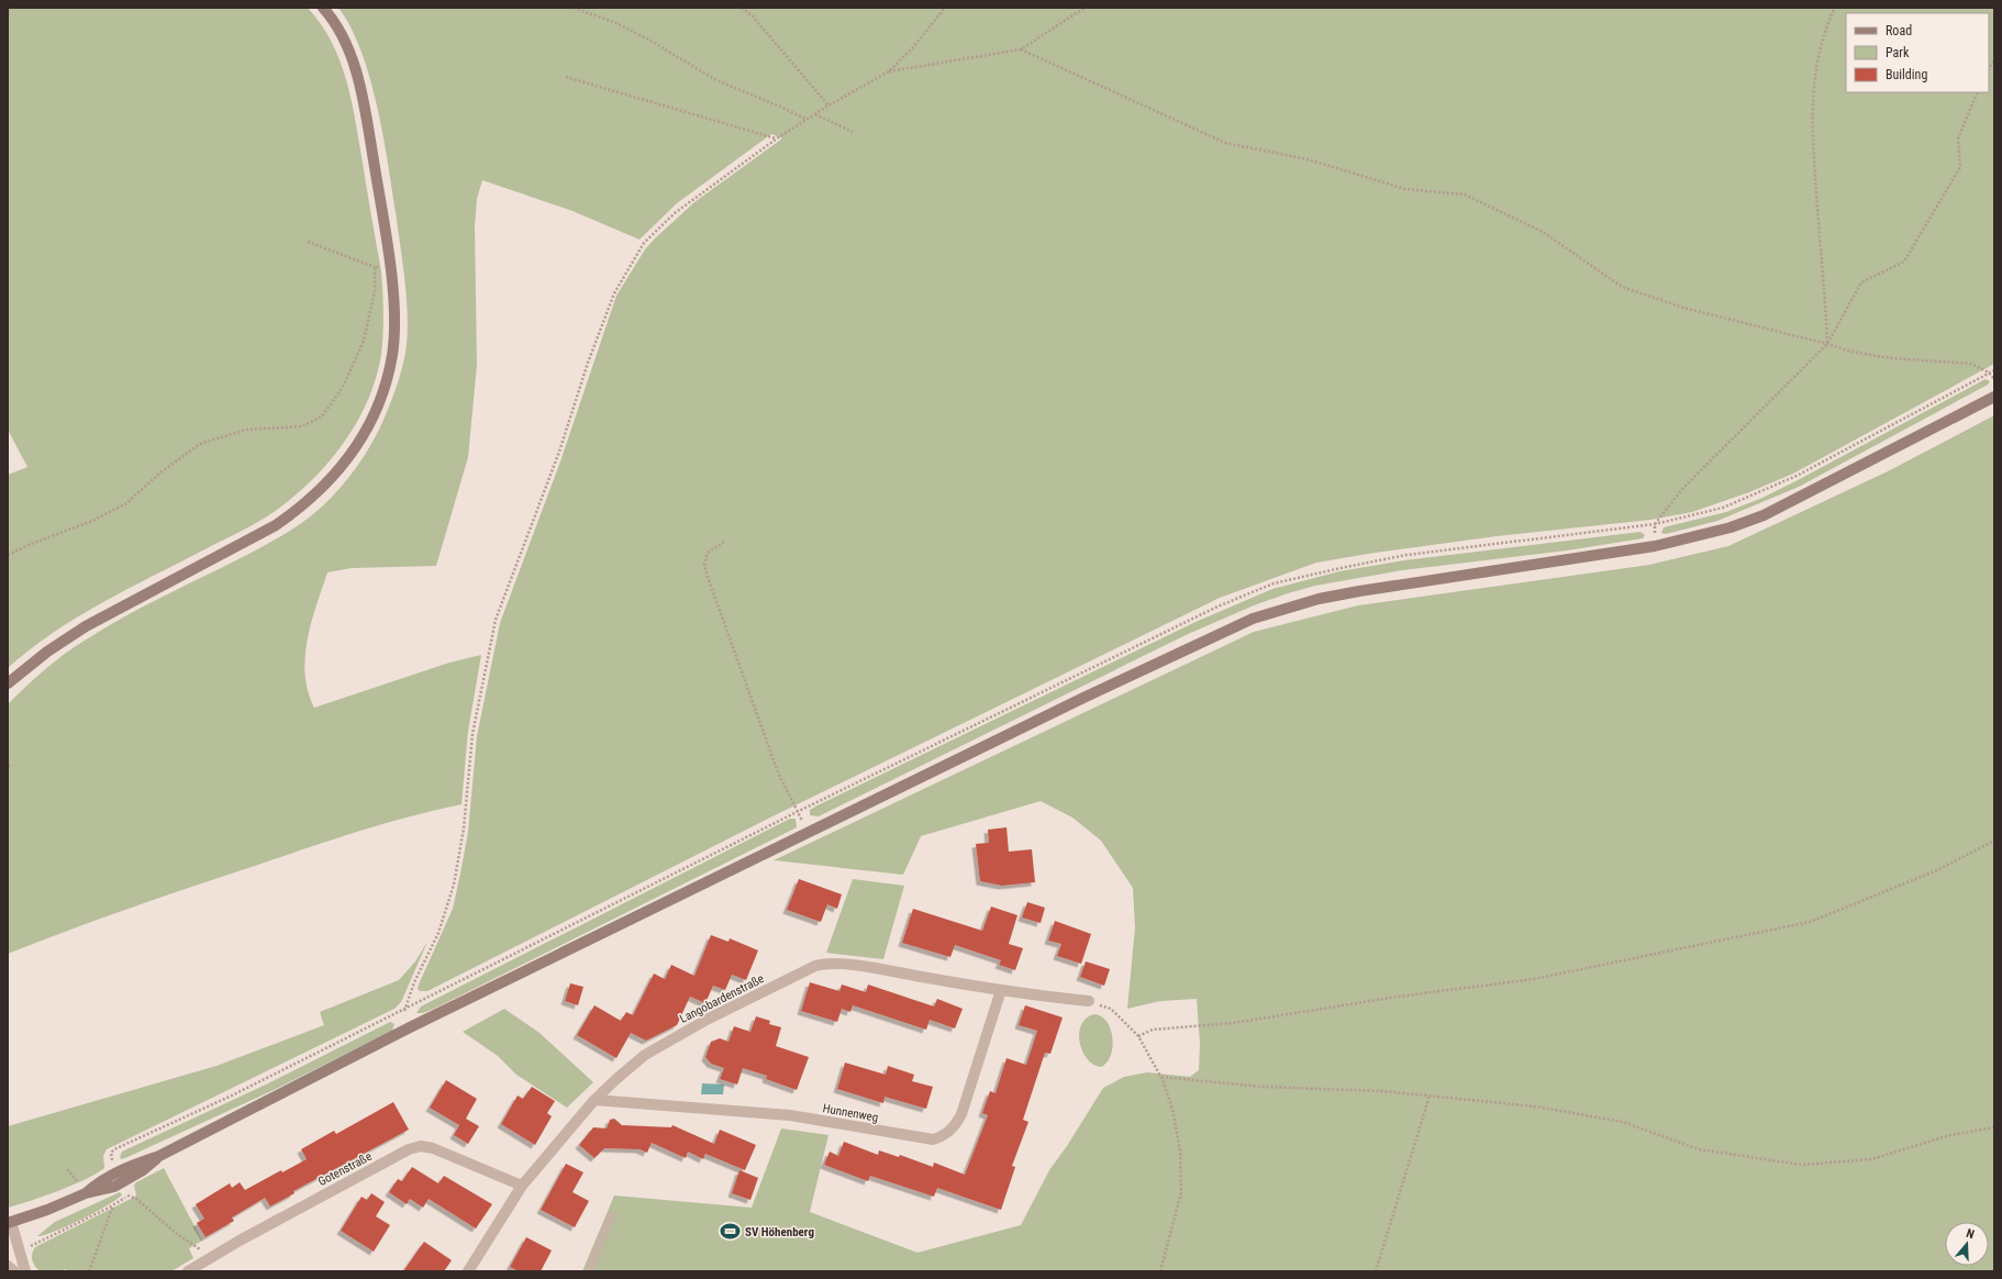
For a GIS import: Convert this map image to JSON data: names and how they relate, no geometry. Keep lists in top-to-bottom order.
{
  "streets": {
    "street": ["Langobardenstraße", "Hunnenweg", "Gotenstraße"]
  },
  "crossings": [
    ["Langobardenstraße", "Hunnenweg"],
    ["Langobardenstraße", "Gotenstraße"]
  ],
  "places": {
    "sports": ["SV Höhenberg"]
  },
  "legend": ["Road", "Park", "Building"],
  "north": "top"
}
